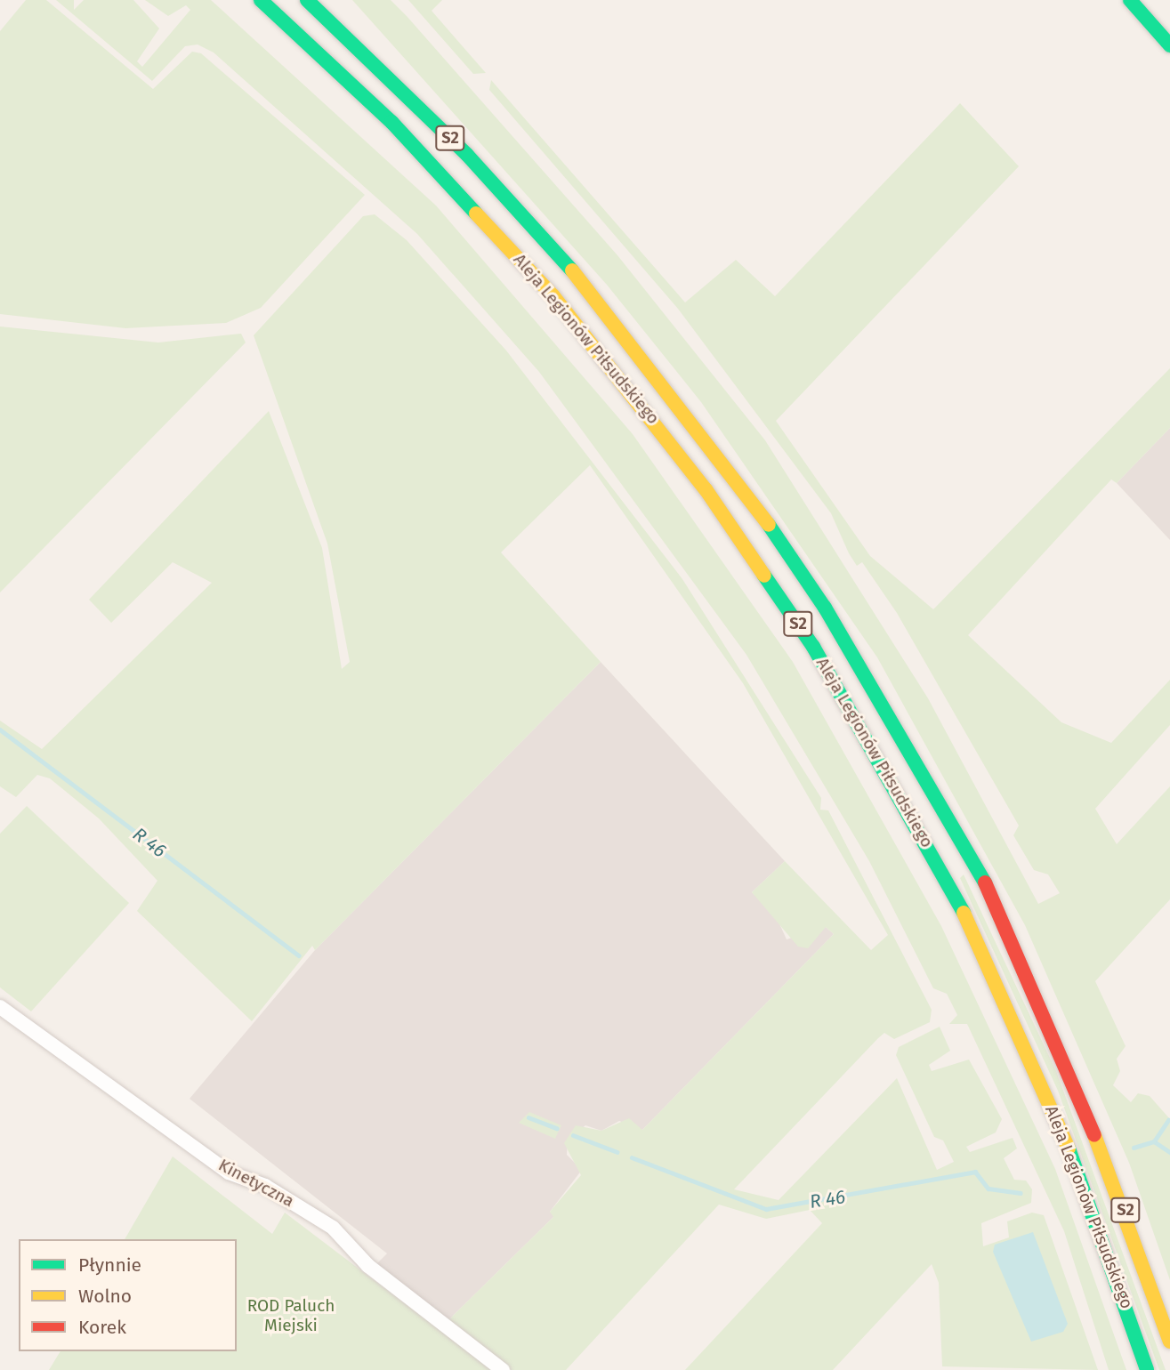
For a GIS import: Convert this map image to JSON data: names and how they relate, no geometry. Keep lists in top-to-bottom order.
{
  "streets": {
    "main road": ["S2", "Aleja Legionów Piłsudskiego"],
    "street": ["Kinetyczna"]
  },
  "water": ["R 46"],
  "parks": ["ROD Paluch Miejski"],
  "legend": ["Płynnie", "Wolno", "Korek"]
}
